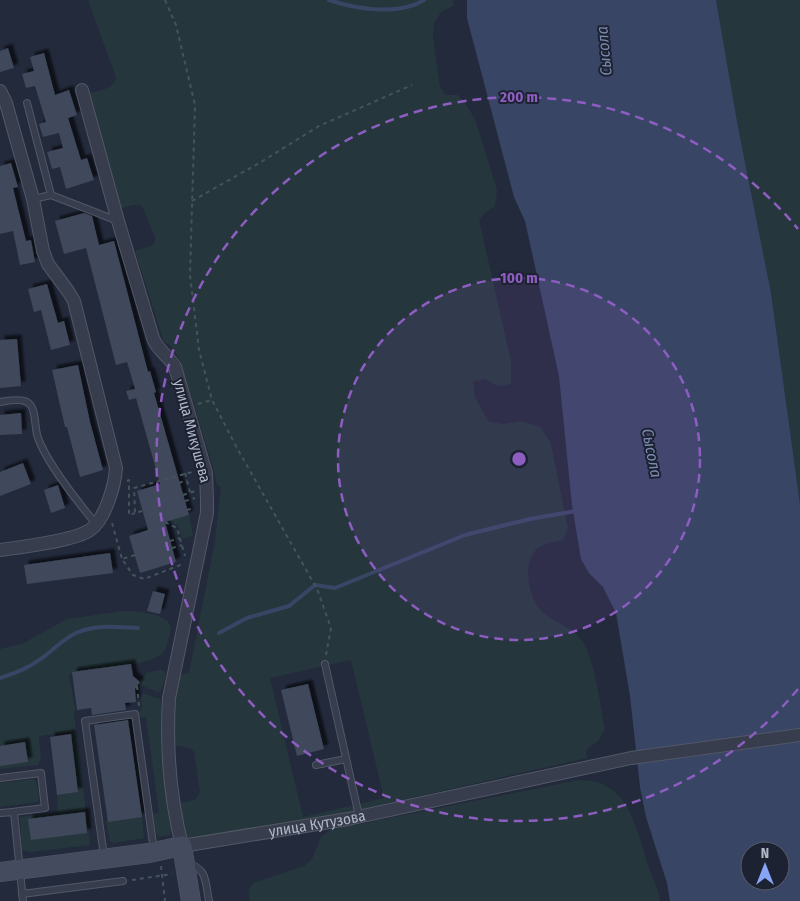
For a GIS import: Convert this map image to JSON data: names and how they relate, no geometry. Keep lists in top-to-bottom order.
{
  "streets": {
    "street": ["улица Микушева", "улица Кутузова"]
  },
  "crossings": [
    ["улица Микушева", "улица Кутузова"]
  ],
  "water": ["Сысола"],
  "north": "top",
  "rings": ["200 m", "100 m"]
}
